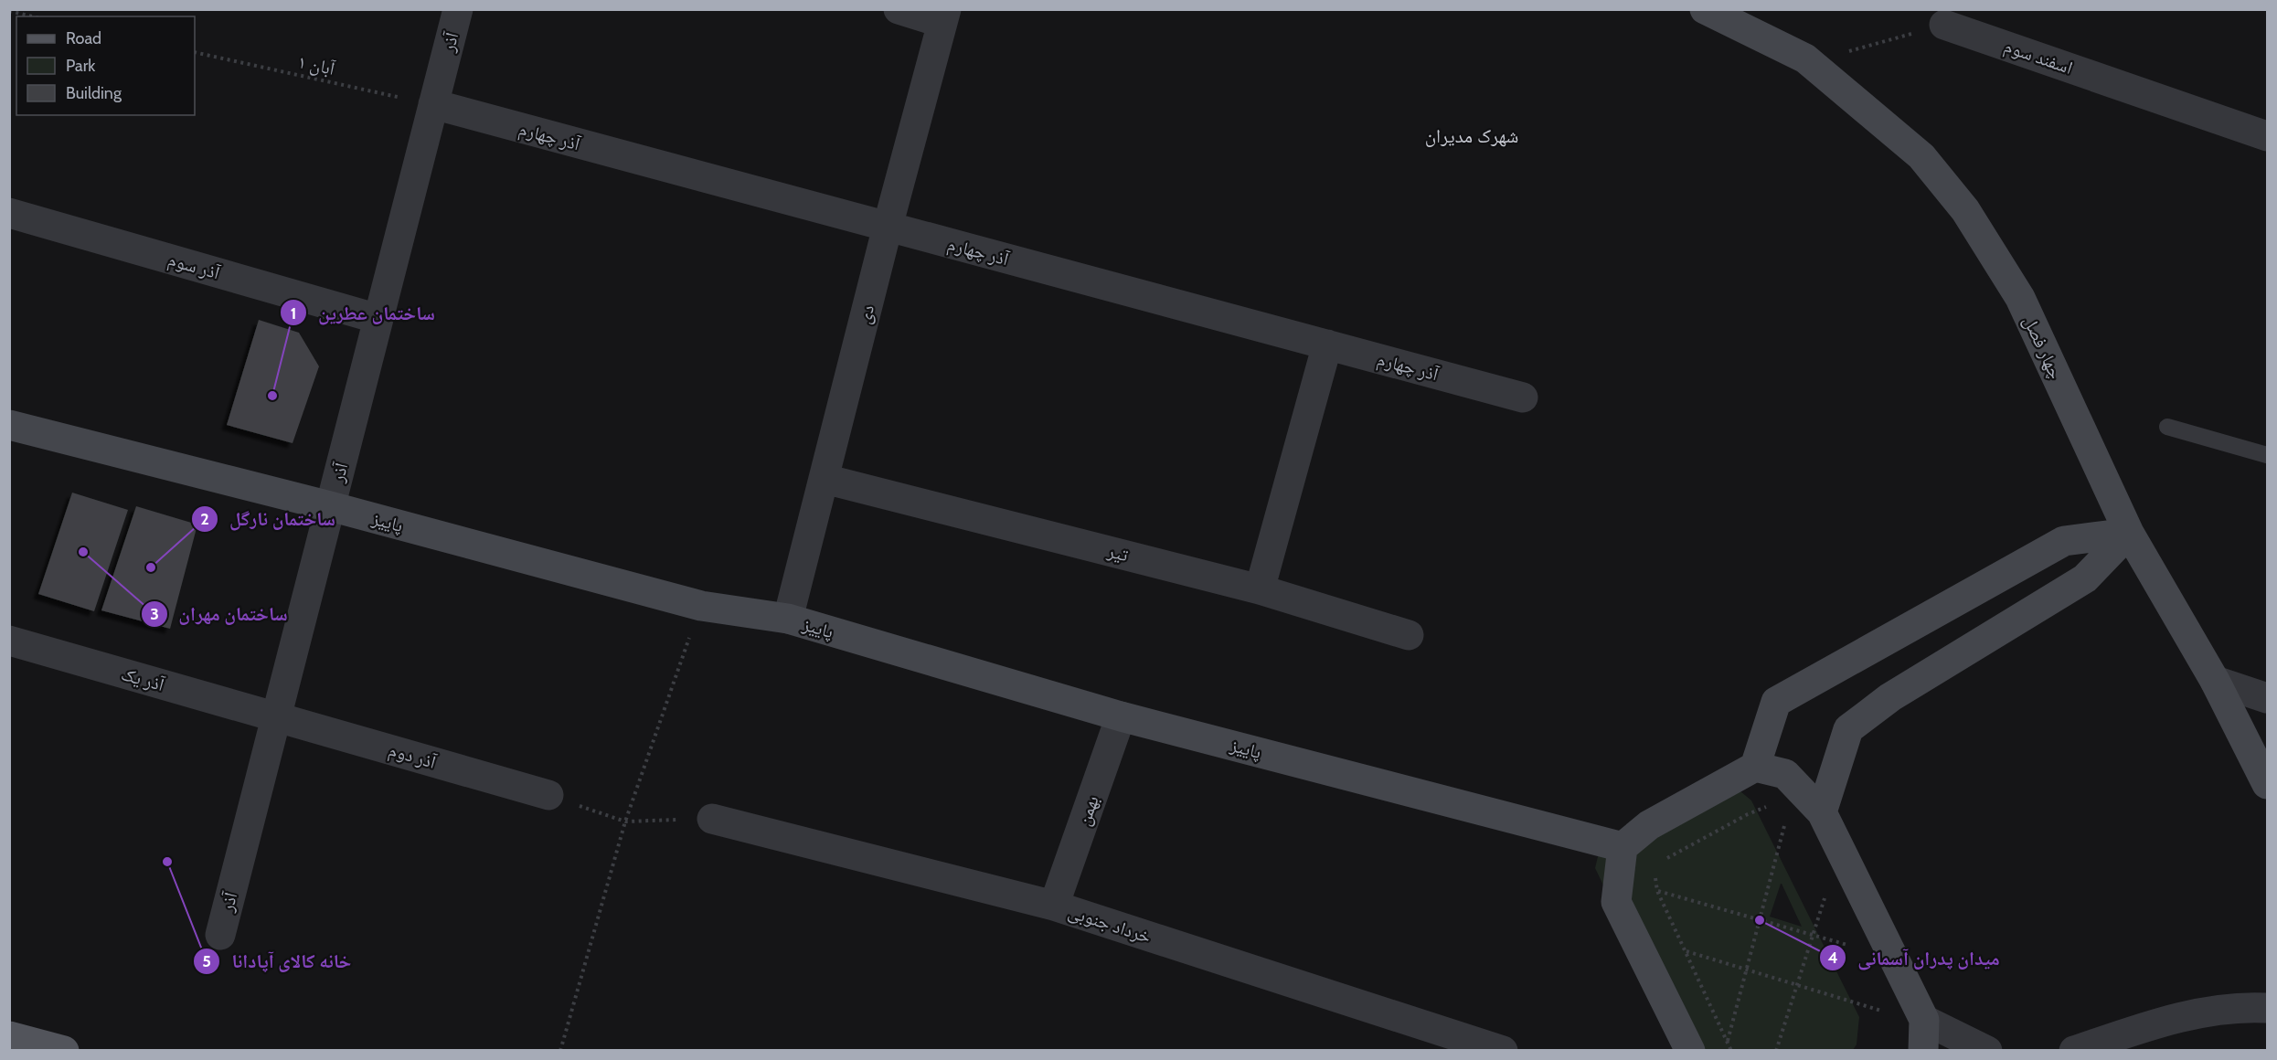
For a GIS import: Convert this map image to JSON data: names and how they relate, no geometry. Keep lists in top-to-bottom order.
{
  "streets": {
    "street": [
      "آذر",
      "اسفند سوم",
      "آذر چهارم",
      "آذر سوم",
      "دی",
      "چهار فصل",
      "پاییز",
      "تیر",
      "آذر یک",
      "آذر دوم",
      "بهمن",
      "خرداد جنوبی"
    ],
    "path": ["آبان ۱"]
  },
  "crossings": [
    ["آذر", "آبان ۱"],
    ["آذر", "آذر چهارم"],
    ["آذر", "آذر سوم"],
    ["آذر", "پاییز"],
    ["آذر", "آذر یک"],
    ["آذر", "آذر دوم"],
    ["آبان ۱", "آذر چهارم"],
    ["آذر چهارم", "دی"],
    ["دی", "پاییز"],
    ["دی", "تیر"],
    ["پاییز", "بهمن"],
    ["آذر یک", "آذر دوم"],
    ["بهمن", "خرداد جنوبی"]
  ],
  "districts": ["شهرک مدیران"],
  "places": [
    "ساختمان عطرین",
    "ساختمان مهران",
    "ساختمان نارگل",
    "خانه کالای آپادانا",
    "میدان پدران آسمانی"
  ],
  "legend": ["Road", "Park", "Building"]
}
